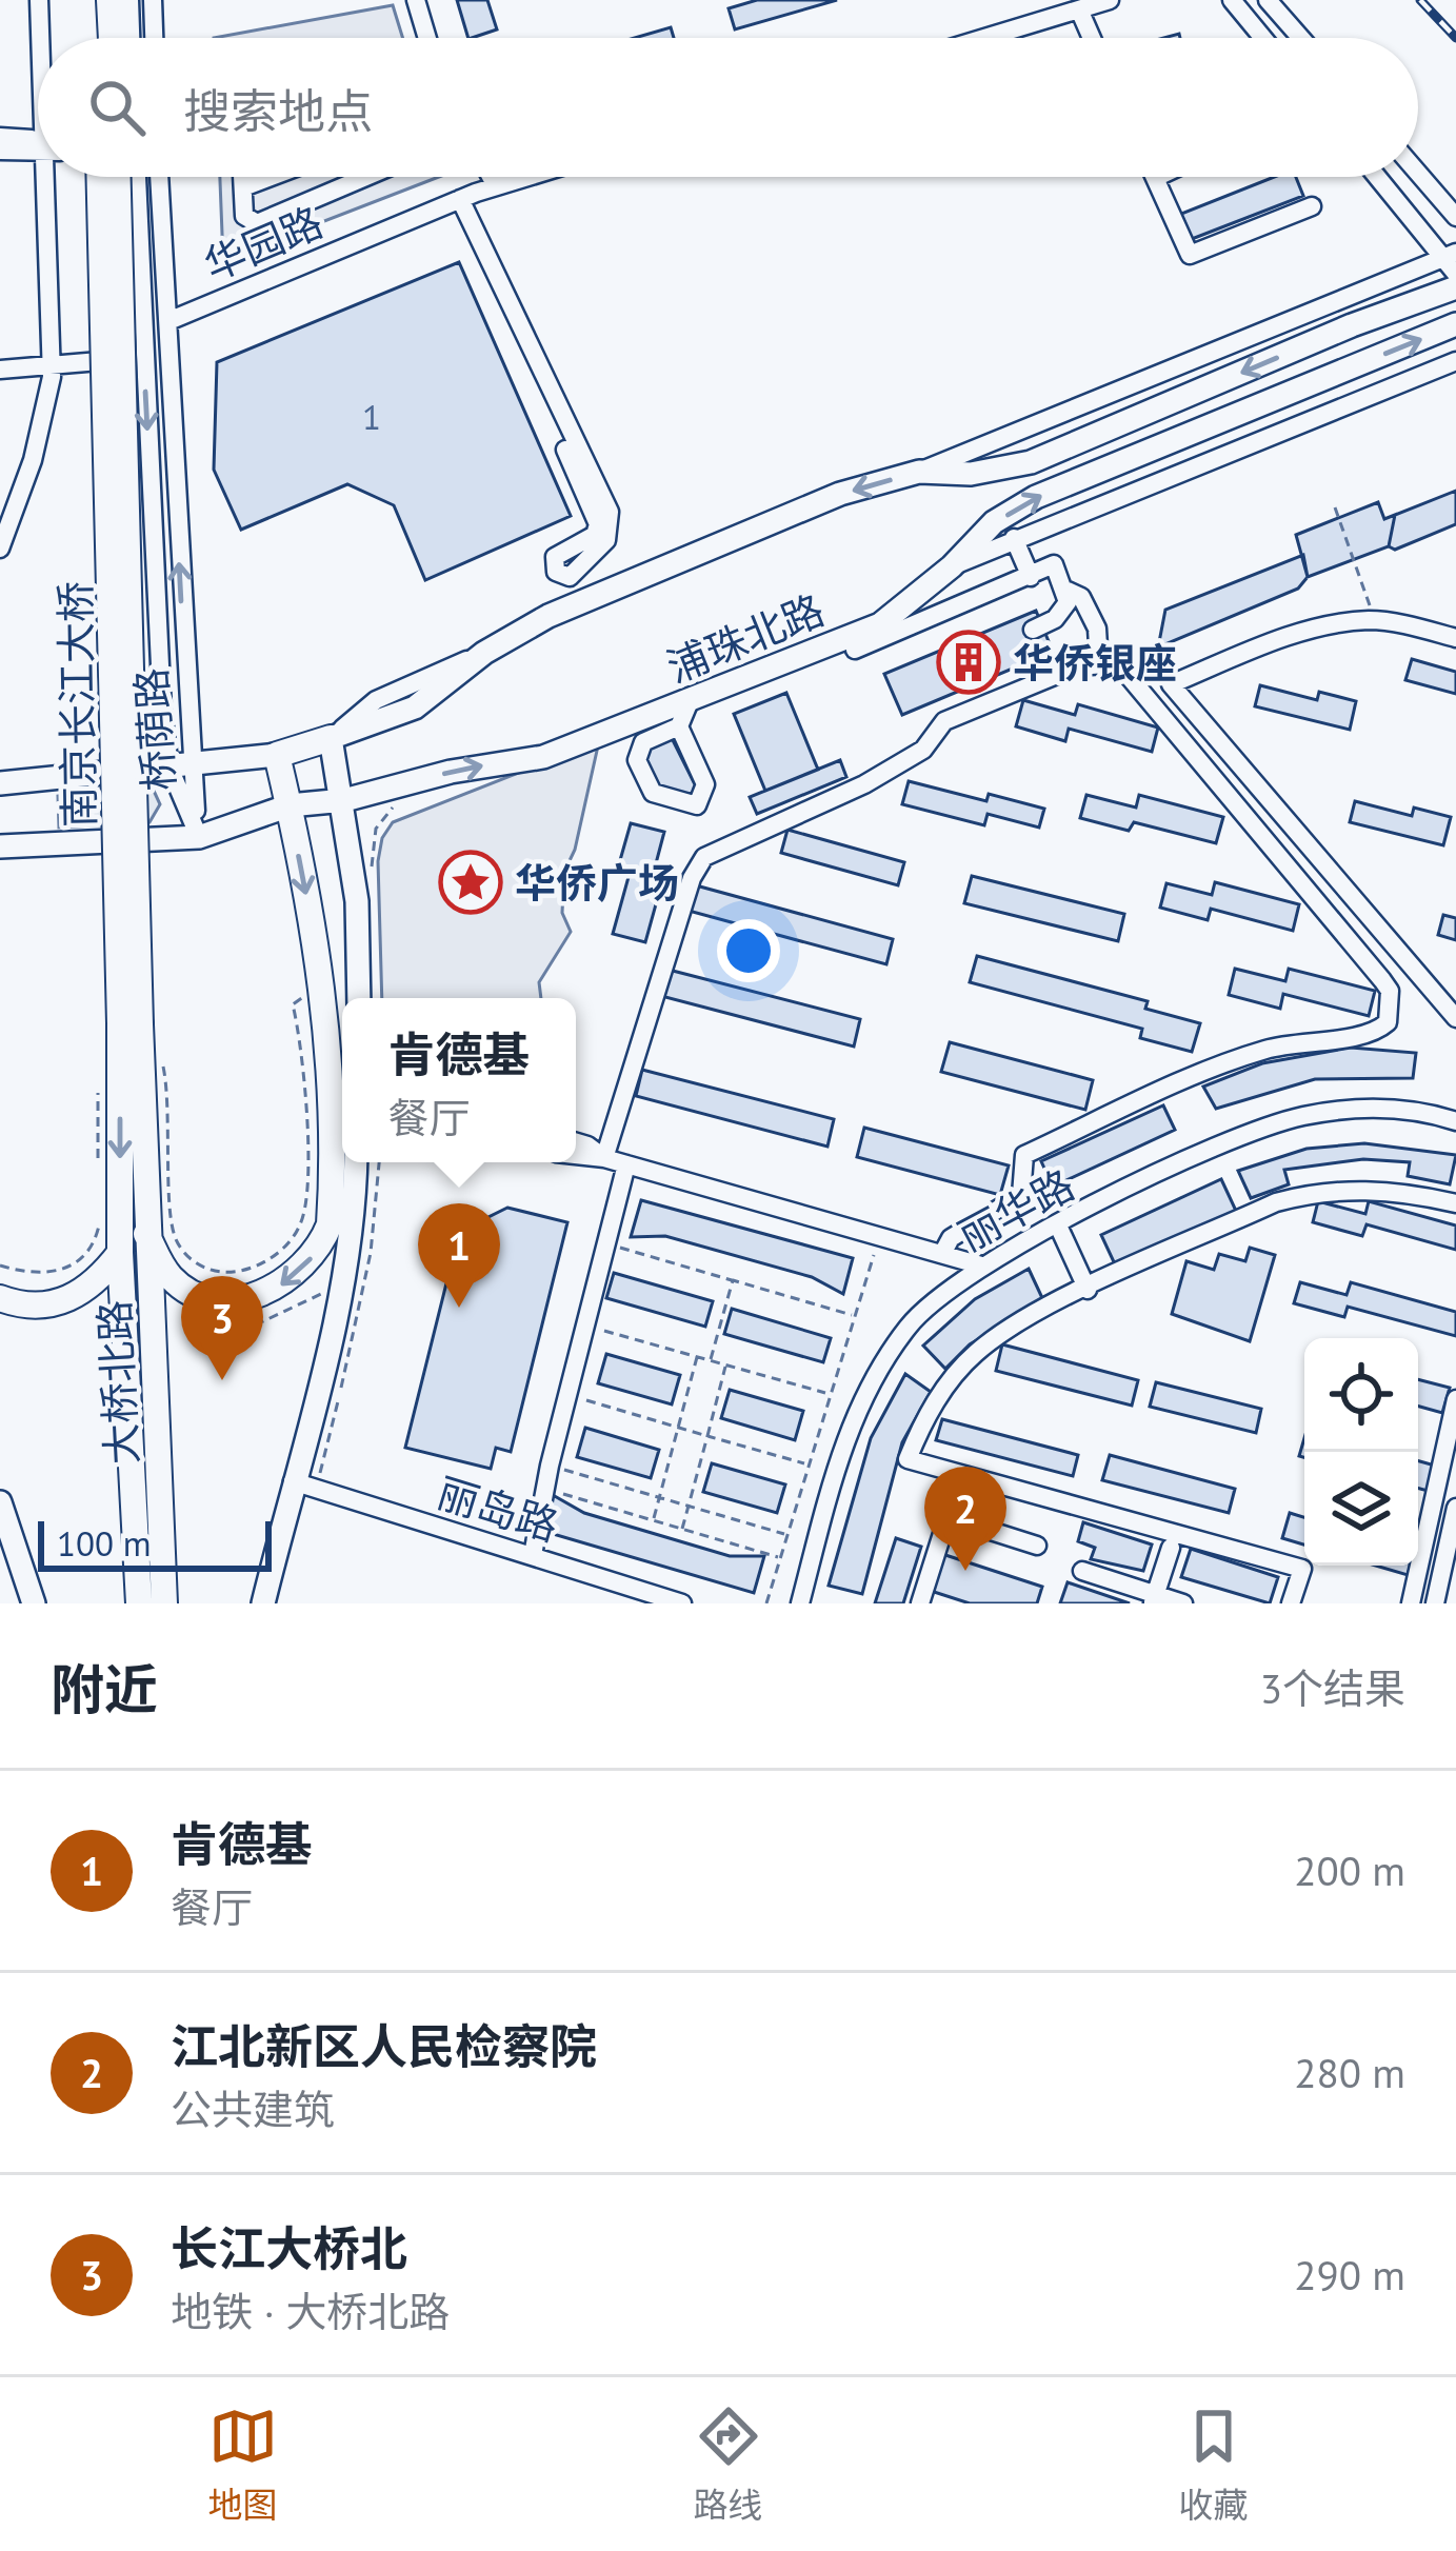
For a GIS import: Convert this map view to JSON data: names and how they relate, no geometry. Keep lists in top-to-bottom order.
{
  "streets": {
    "highway": ["南京长江大桥", "大桥北路"],
    "main road": ["浦珠北路"],
    "street": [
      "华园路",
      "桥荫路",
      "丽华路",
      "丽岛路"
    ]
  },
  "crossings": [
    ["华园路", "桥荫路"],
    ["浦珠北路", "桥荫路"],
    ["南京长江大桥", "大桥北路"]
  ],
  "places": {
    "building": ["华侨银座"],
    "place": ["华侨广场"]
  },
  "house_numbers": ["1"],
  "scale_bar": "100 m",
  "page": {
    "search": "搜索地点",
    "popup": ["肯德基", "餐厅"],
    "pins": ["1", "3", "2"],
    "scale": "100 m",
    "heading": ["附近", "3个结果"],
    "list": [
      {
        "mark": "1",
        "name": "肯德基",
        "note": "餐厅",
        "value": "200 m"
      },
      {
        "mark": "2",
        "name": "江北新区人民检察院",
        "note": "公共建筑",
        "value": "280 m"
      },
      {
        "mark": "3",
        "name": "长江大桥北",
        "note": "地铁 · 大桥北路",
        "value": "290 m"
      }
    ],
    "nav": ["地图", "路线", "收藏"]
  }
}
